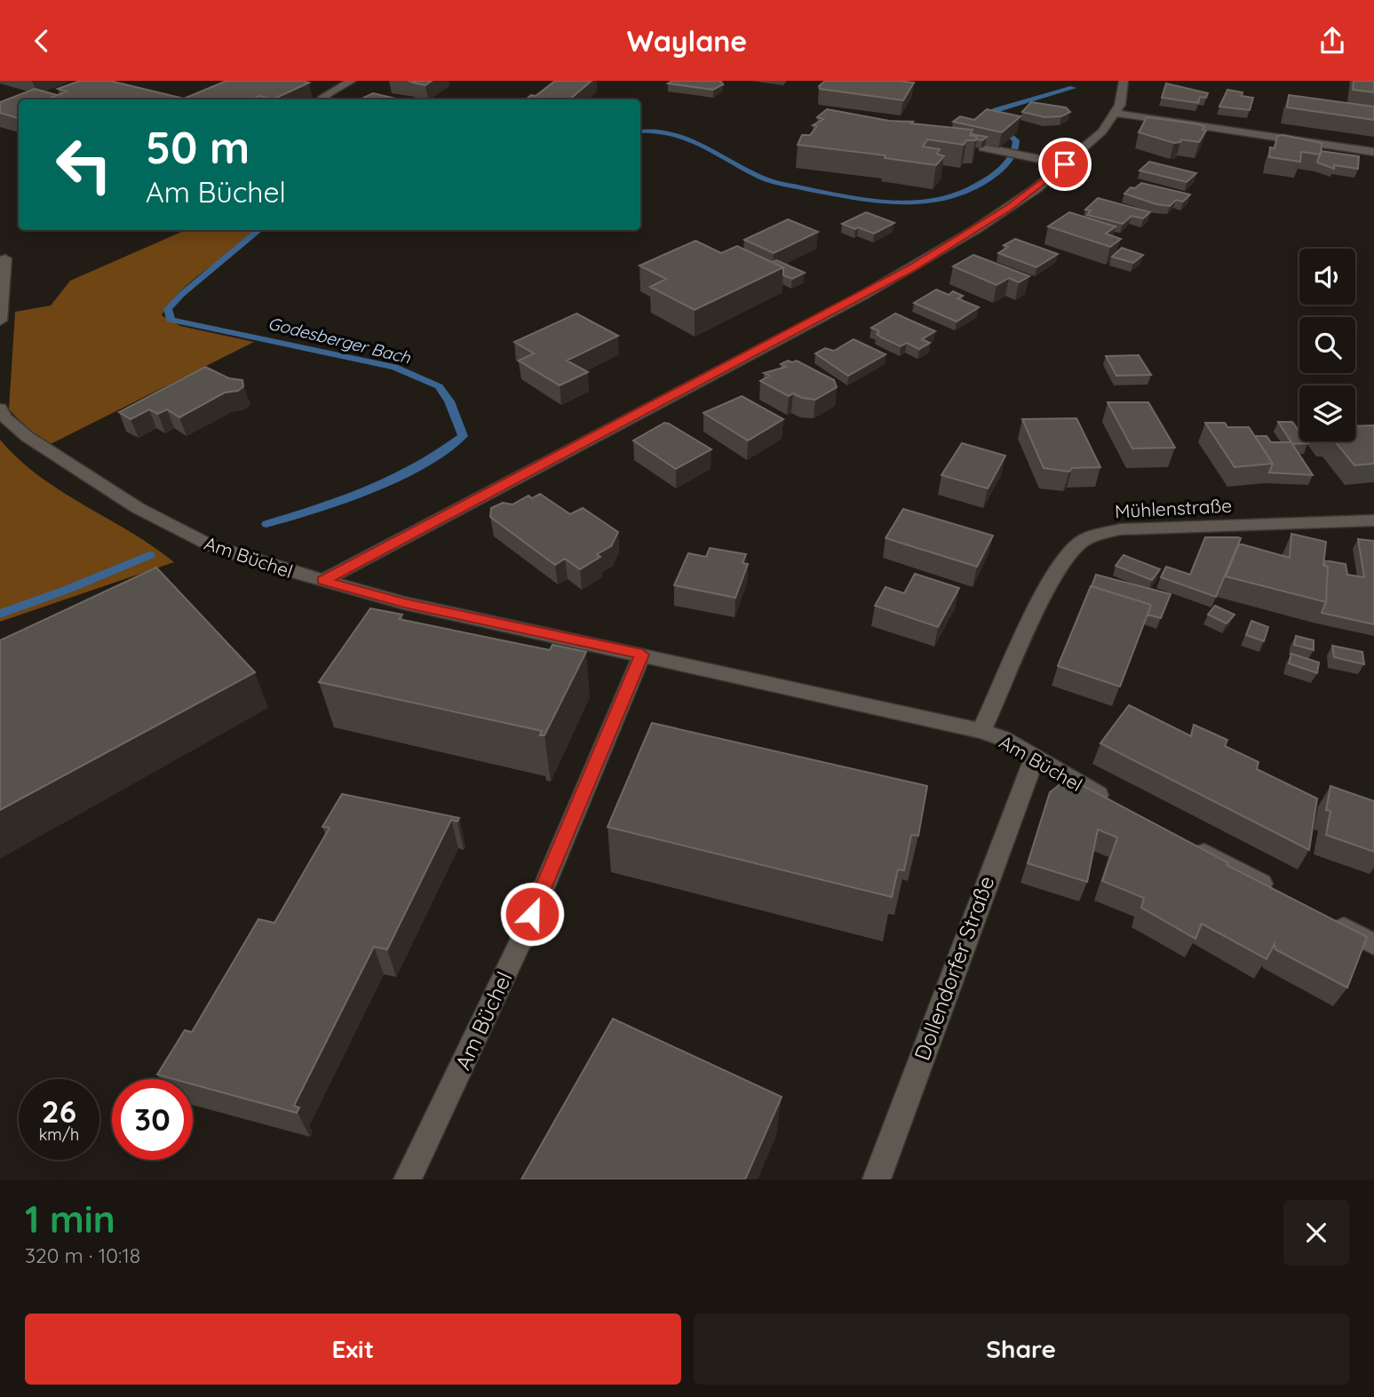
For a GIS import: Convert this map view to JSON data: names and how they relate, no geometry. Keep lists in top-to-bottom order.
{
  "streets": {
    "street": ["Mühlenstraße", "Am Büchel", "Dollendorfer Straße"]
  },
  "crossings": [
    ["Mühlenstraße", "Am Büchel"],
    ["Am Büchel", "Dollendorfer Straße"]
  ],
  "water": ["Godesberger Bach"],
  "page": {
    "header": "Waylane",
    "turn": ["50 m", "Am Büchel"],
    "speed": "26 km/h",
    "limit": "30",
    "heading": ["1 min", "320 m · 10:18"],
    "buttons": ["Exit", "Share"]
  }
}
